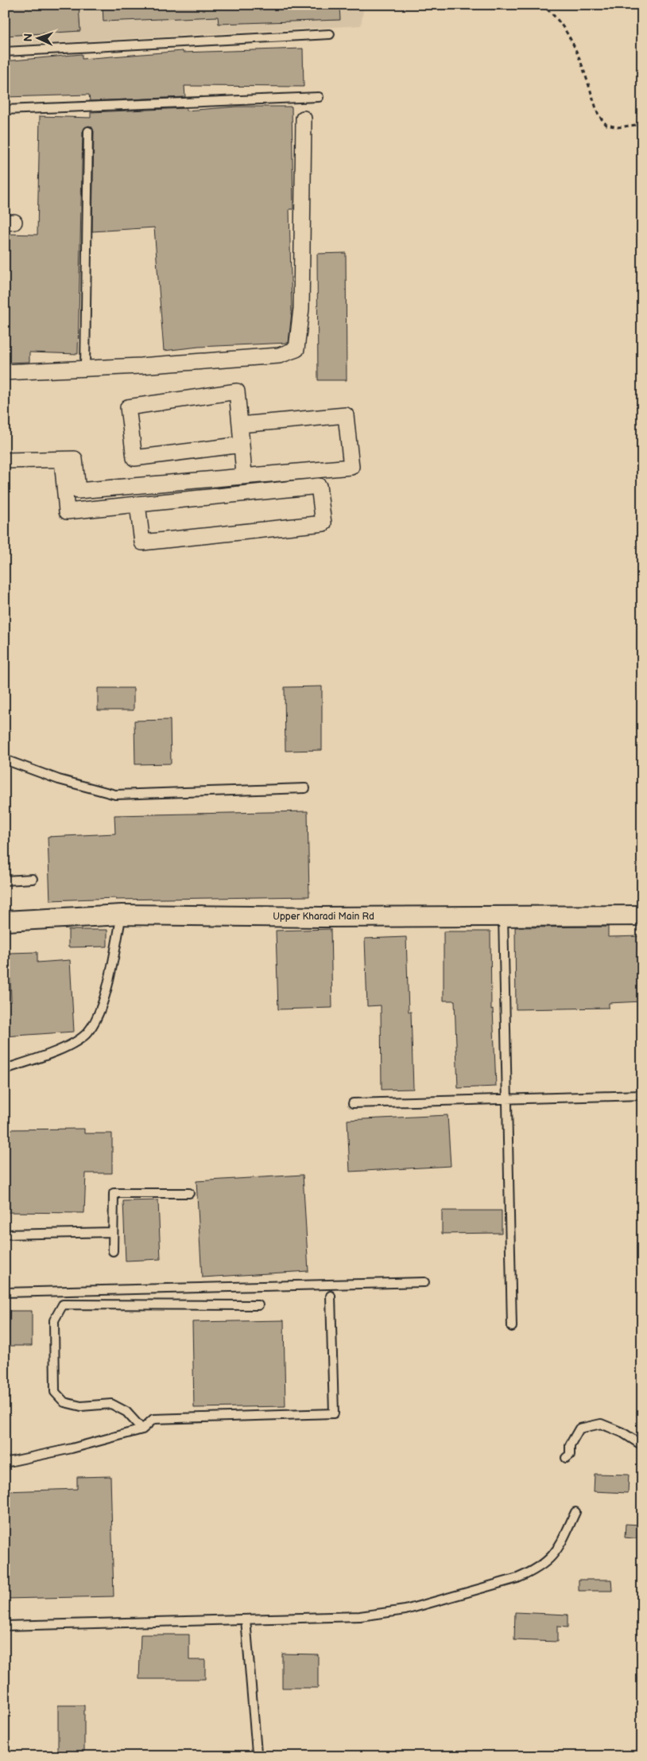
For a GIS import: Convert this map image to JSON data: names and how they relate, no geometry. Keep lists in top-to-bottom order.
{
  "streets": {
    "street": ["Upper Kharadi Main Rd"]
  },
  "north": "left"
}
